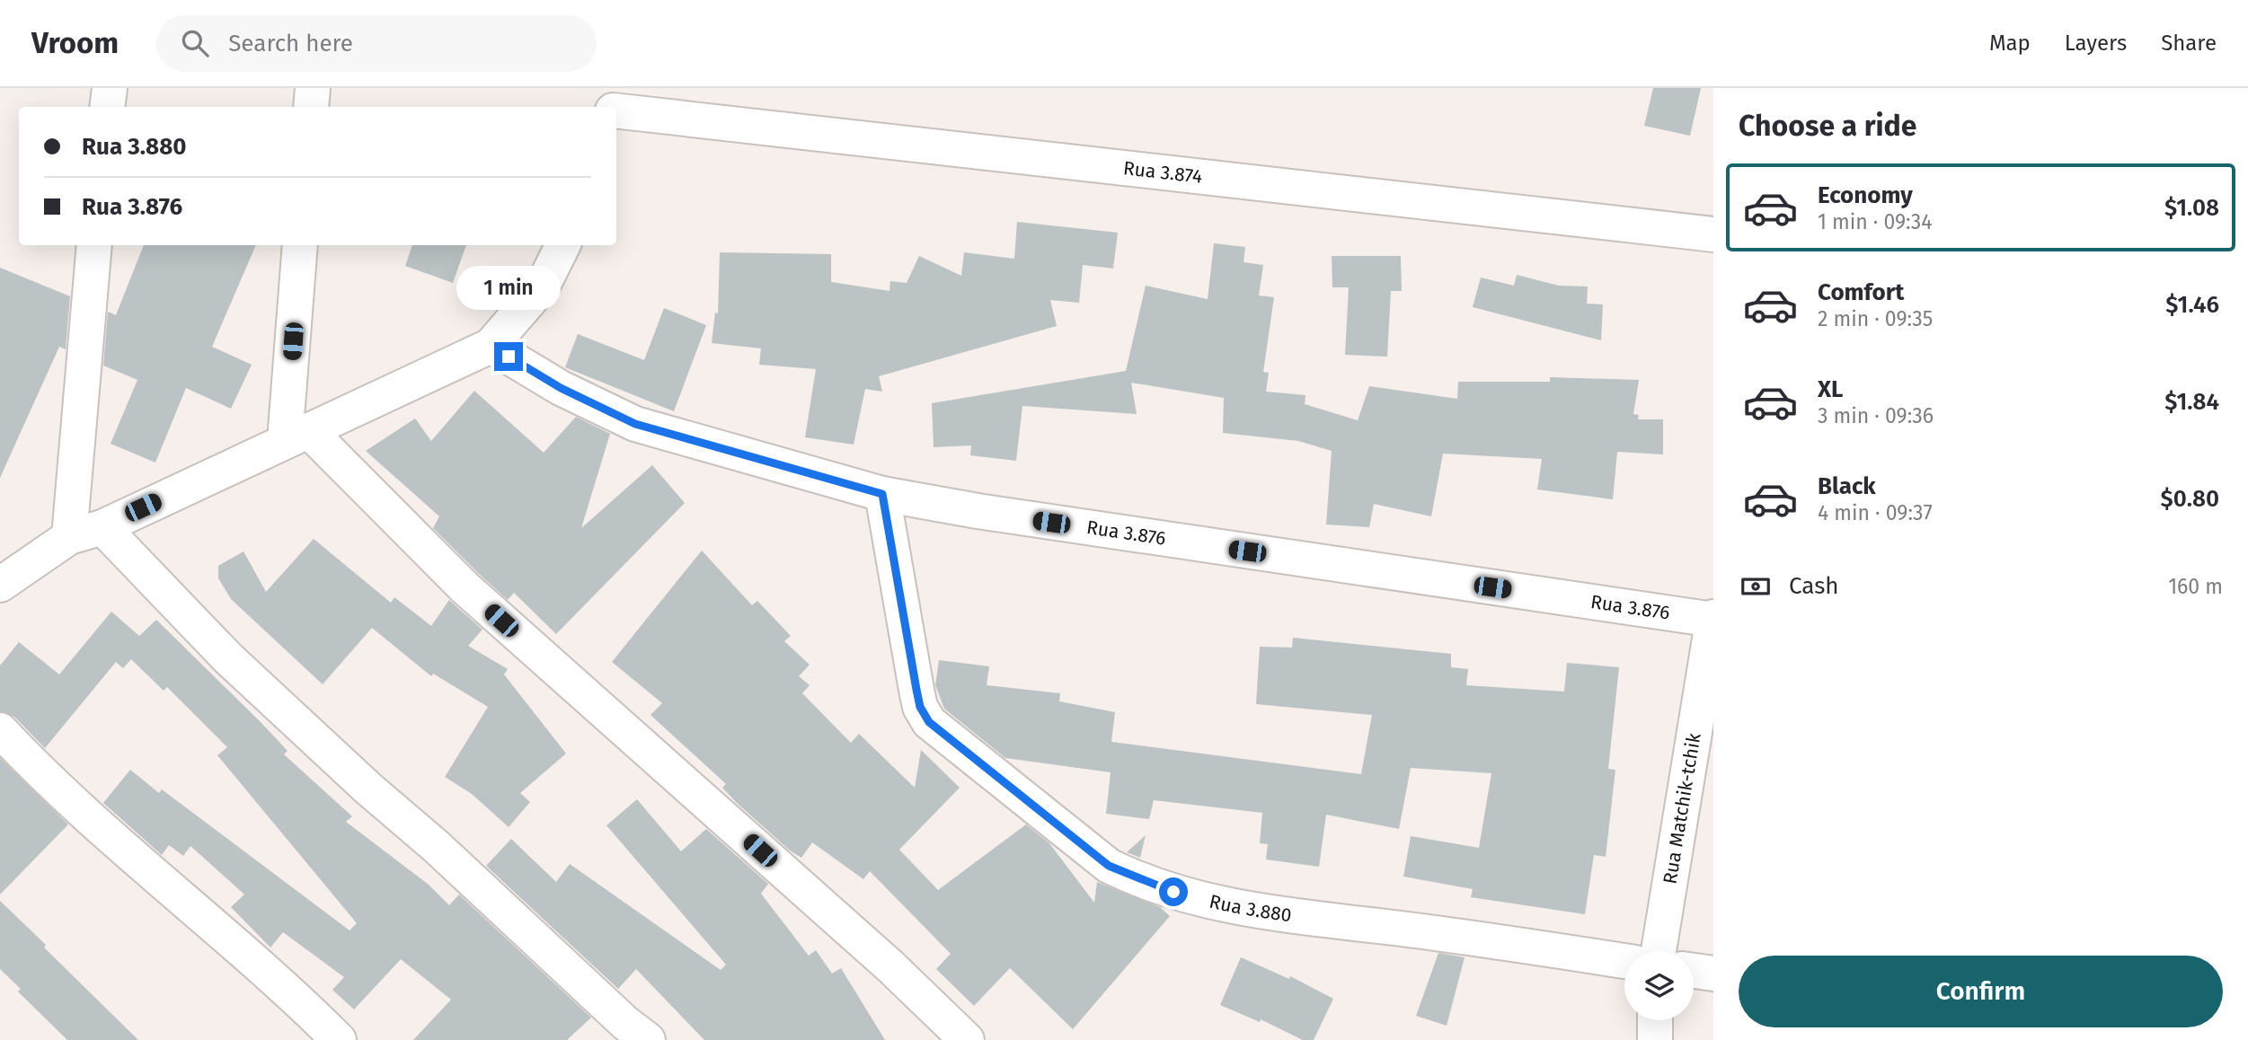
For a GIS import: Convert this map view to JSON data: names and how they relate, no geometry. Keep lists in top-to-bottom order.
{
  "streets": {
    "street": [
      "Rua 3.874",
      "Rua 3.876",
      "Rua Matchik-tchik",
      "Rua 3.880"
    ]
  },
  "crossings": [
    ["Rua 3.876", "Rua Matchik-tchik"],
    ["Rua 3.876", "Rua 3.880"]
  ],
  "page": {
    "header": "Vroom",
    "search": "Search here",
    "nav": ["Map", "Layers", "Share"],
    "heading": "Choose a ride",
    "banner": ["Rua 3.880", "Rua 3.876"],
    "list": [
      {
        "name": "Economy",
        "note": "1 min · 09:34",
        "value": "$1.08"
      },
      {
        "name": "Comfort",
        "note": "2 min · 09:35",
        "value": "$1.46"
      },
      {
        "name": "XL",
        "note": "3 min · 09:36",
        "value": "$1.84"
      },
      {
        "name": "Black",
        "note": "4 min · 09:37",
        "value": "$0.80"
      }
    ],
    "bubble": "1 min",
    "pay": ["Cash", "160 m"],
    "buttons": "Confirm"
  }
}
